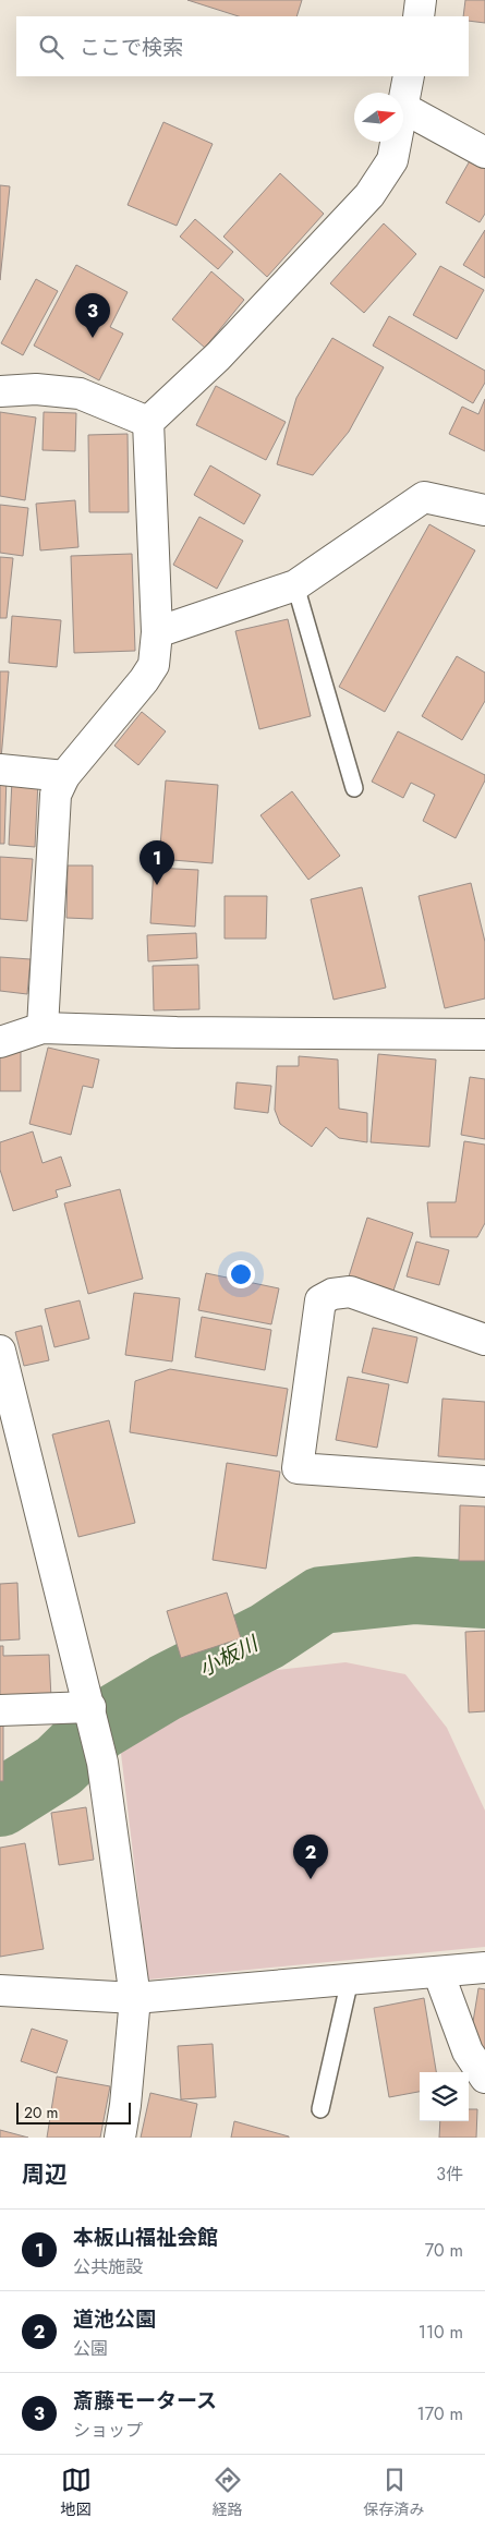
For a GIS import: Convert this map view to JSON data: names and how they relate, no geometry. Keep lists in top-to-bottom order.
{
  "water": ["小板川"],
  "scale_bar": "20 m",
  "north": "right",
  "page": {
    "search": "ここで検索",
    "pins": ["3", "1", "2"],
    "scale": "20 m",
    "heading": ["周辺", "3件"],
    "list": [
      {
        "mark": "1",
        "name": "本板山福祉会館",
        "note": "公共施設",
        "value": "70 m"
      },
      {
        "mark": "2",
        "name": "道池公園",
        "note": "公園",
        "value": "110 m"
      },
      {
        "mark": "3",
        "name": "斎藤モータース",
        "note": "ショップ",
        "value": "170 m"
      }
    ],
    "nav": ["地図", "経路", "保存済み"]
  }
}
